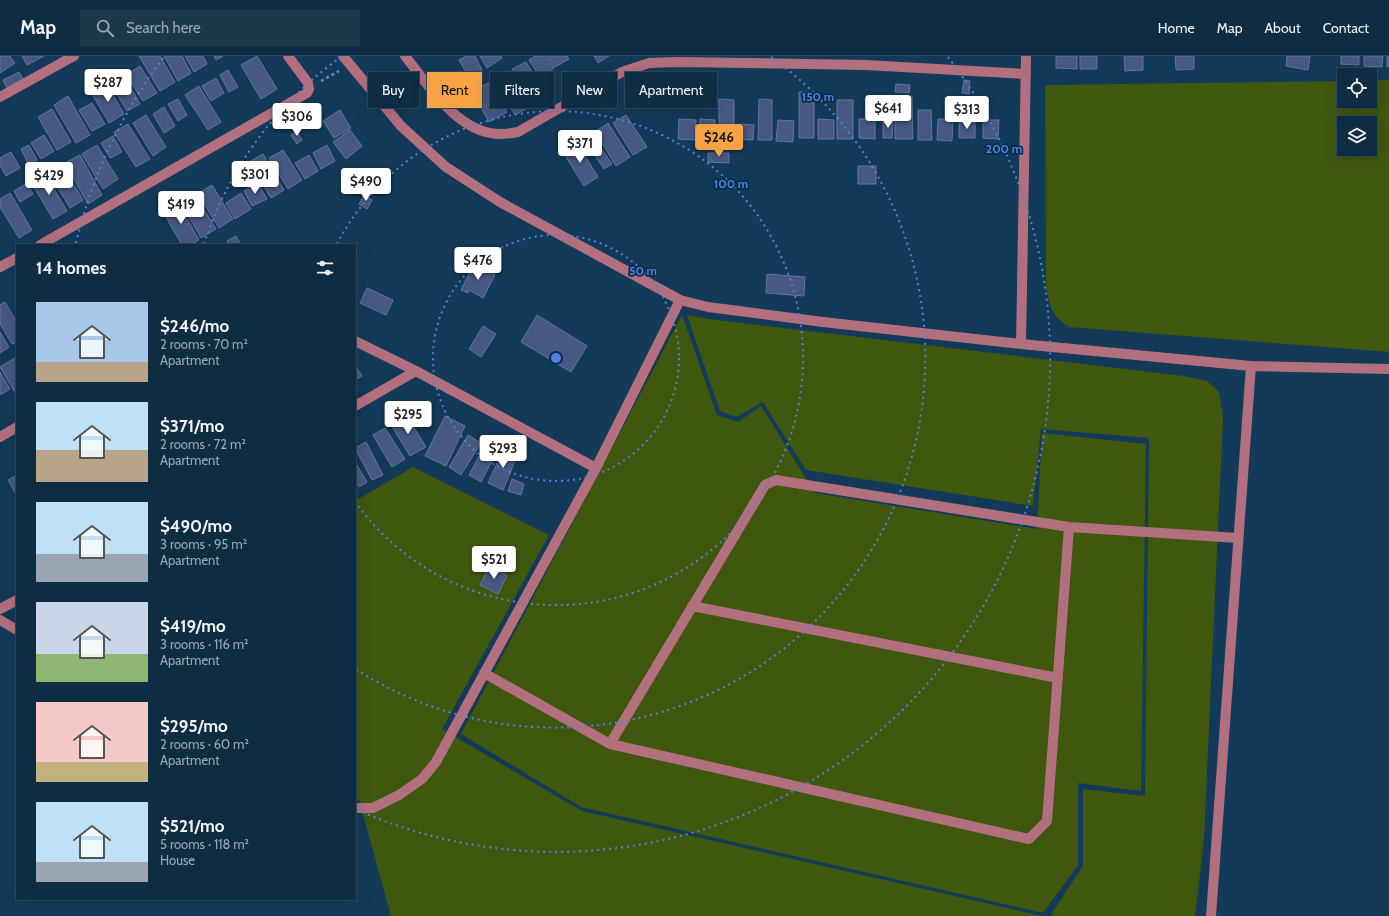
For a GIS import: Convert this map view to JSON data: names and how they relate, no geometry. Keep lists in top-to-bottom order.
{
  "page": {
    "header": "Map",
    "search": "Search here",
    "nav": [
      "Home",
      "Map",
      "About",
      "Contact"
    ],
    "price": [
      "$287",
      "$641",
      "$313",
      "$306",
      "$246",
      "$371",
      "$301",
      "$429",
      "$490",
      "$419",
      "$476",
      "$295",
      "$293",
      "$521"
    ],
    "chip": [
      "Buy",
      "Rent",
      "Filters",
      "New",
      "Apartment"
    ],
    "heading": "14 homes",
    "list": [
      {
        "name": "$246/mo",
        "note": "2 rooms · 70 m² · Apartment"
      },
      {
        "name": "$371/mo",
        "note": "2 rooms · 72 m² · Apartment"
      },
      {
        "name": "$490/mo",
        "note": "3 rooms · 95 m² · Apartment"
      },
      {
        "name": "$419/mo",
        "note": "3 rooms · 116 m² · Apartment"
      },
      {
        "name": "$295/mo",
        "note": "2 rooms · 60 m² · Apartment"
      },
      {
        "name": "$521/mo",
        "note": "5 rooms · 118 m² · House"
      }
    ]
  },
  "rings": [
    "150 m",
    "200 m",
    "100 m",
    "50 m"
  ]
}
